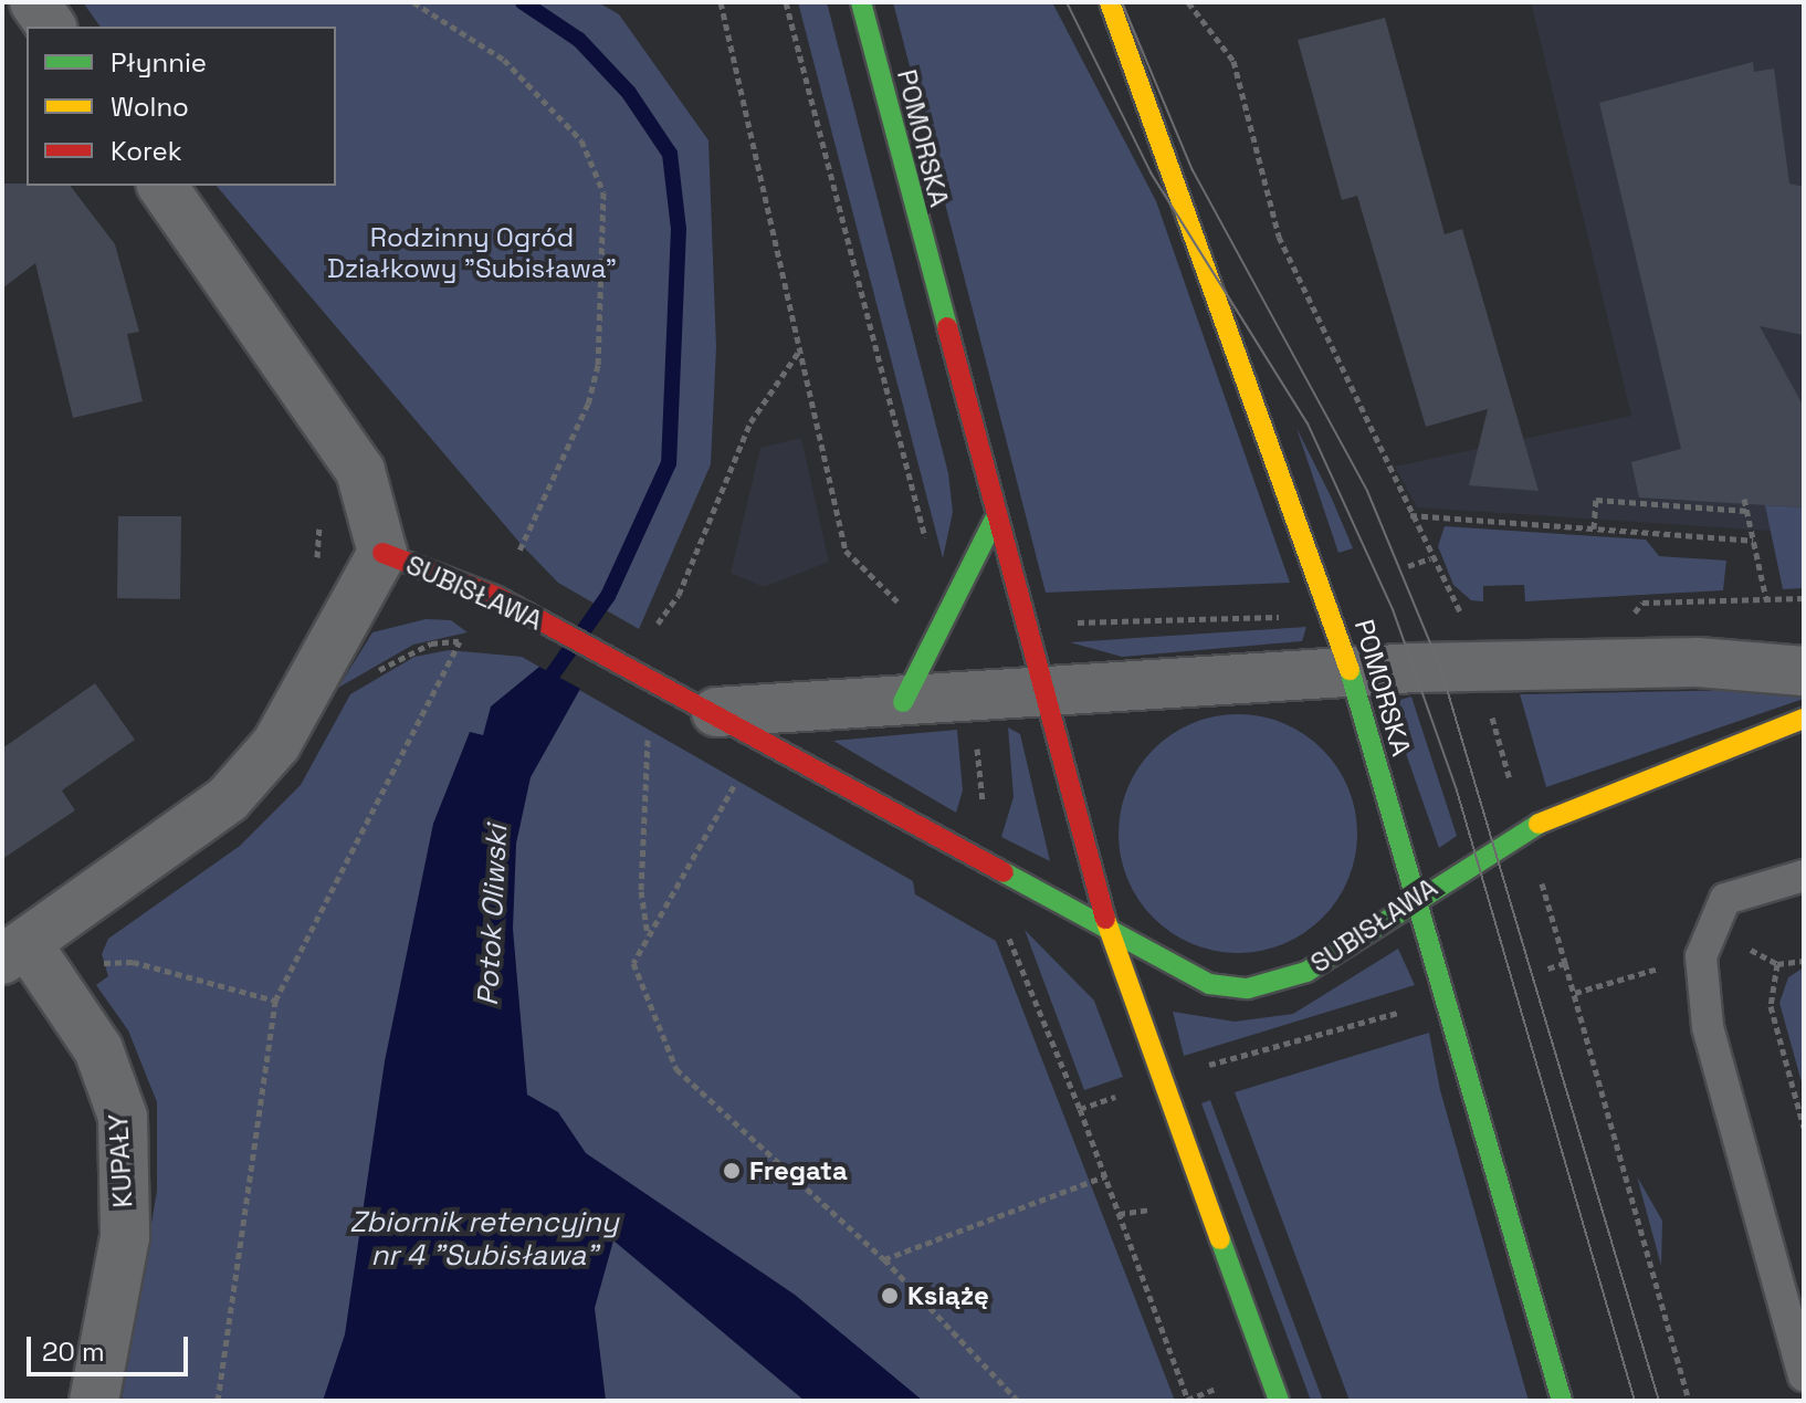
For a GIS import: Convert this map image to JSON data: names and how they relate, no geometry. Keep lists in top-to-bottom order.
{
  "streets": {
    "main road": ["POMORSKA", "SUBISŁAWA"],
    "street": ["KUPAŁY"]
  },
  "crossings": [
    ["POMORSKA", "SUBISŁAWA"]
  ],
  "water": ["Potok Oliwski", "Zbiornik retencyjny nr 4 \"Subisława\""],
  "parks": ["Rodzinny Ogród Działkowy \"Subisława\""],
  "places": ["Fregata", "Książę"],
  "legend": ["Płynnie", "Wolno", "Korek"],
  "scale_bar": "20 m"
}
